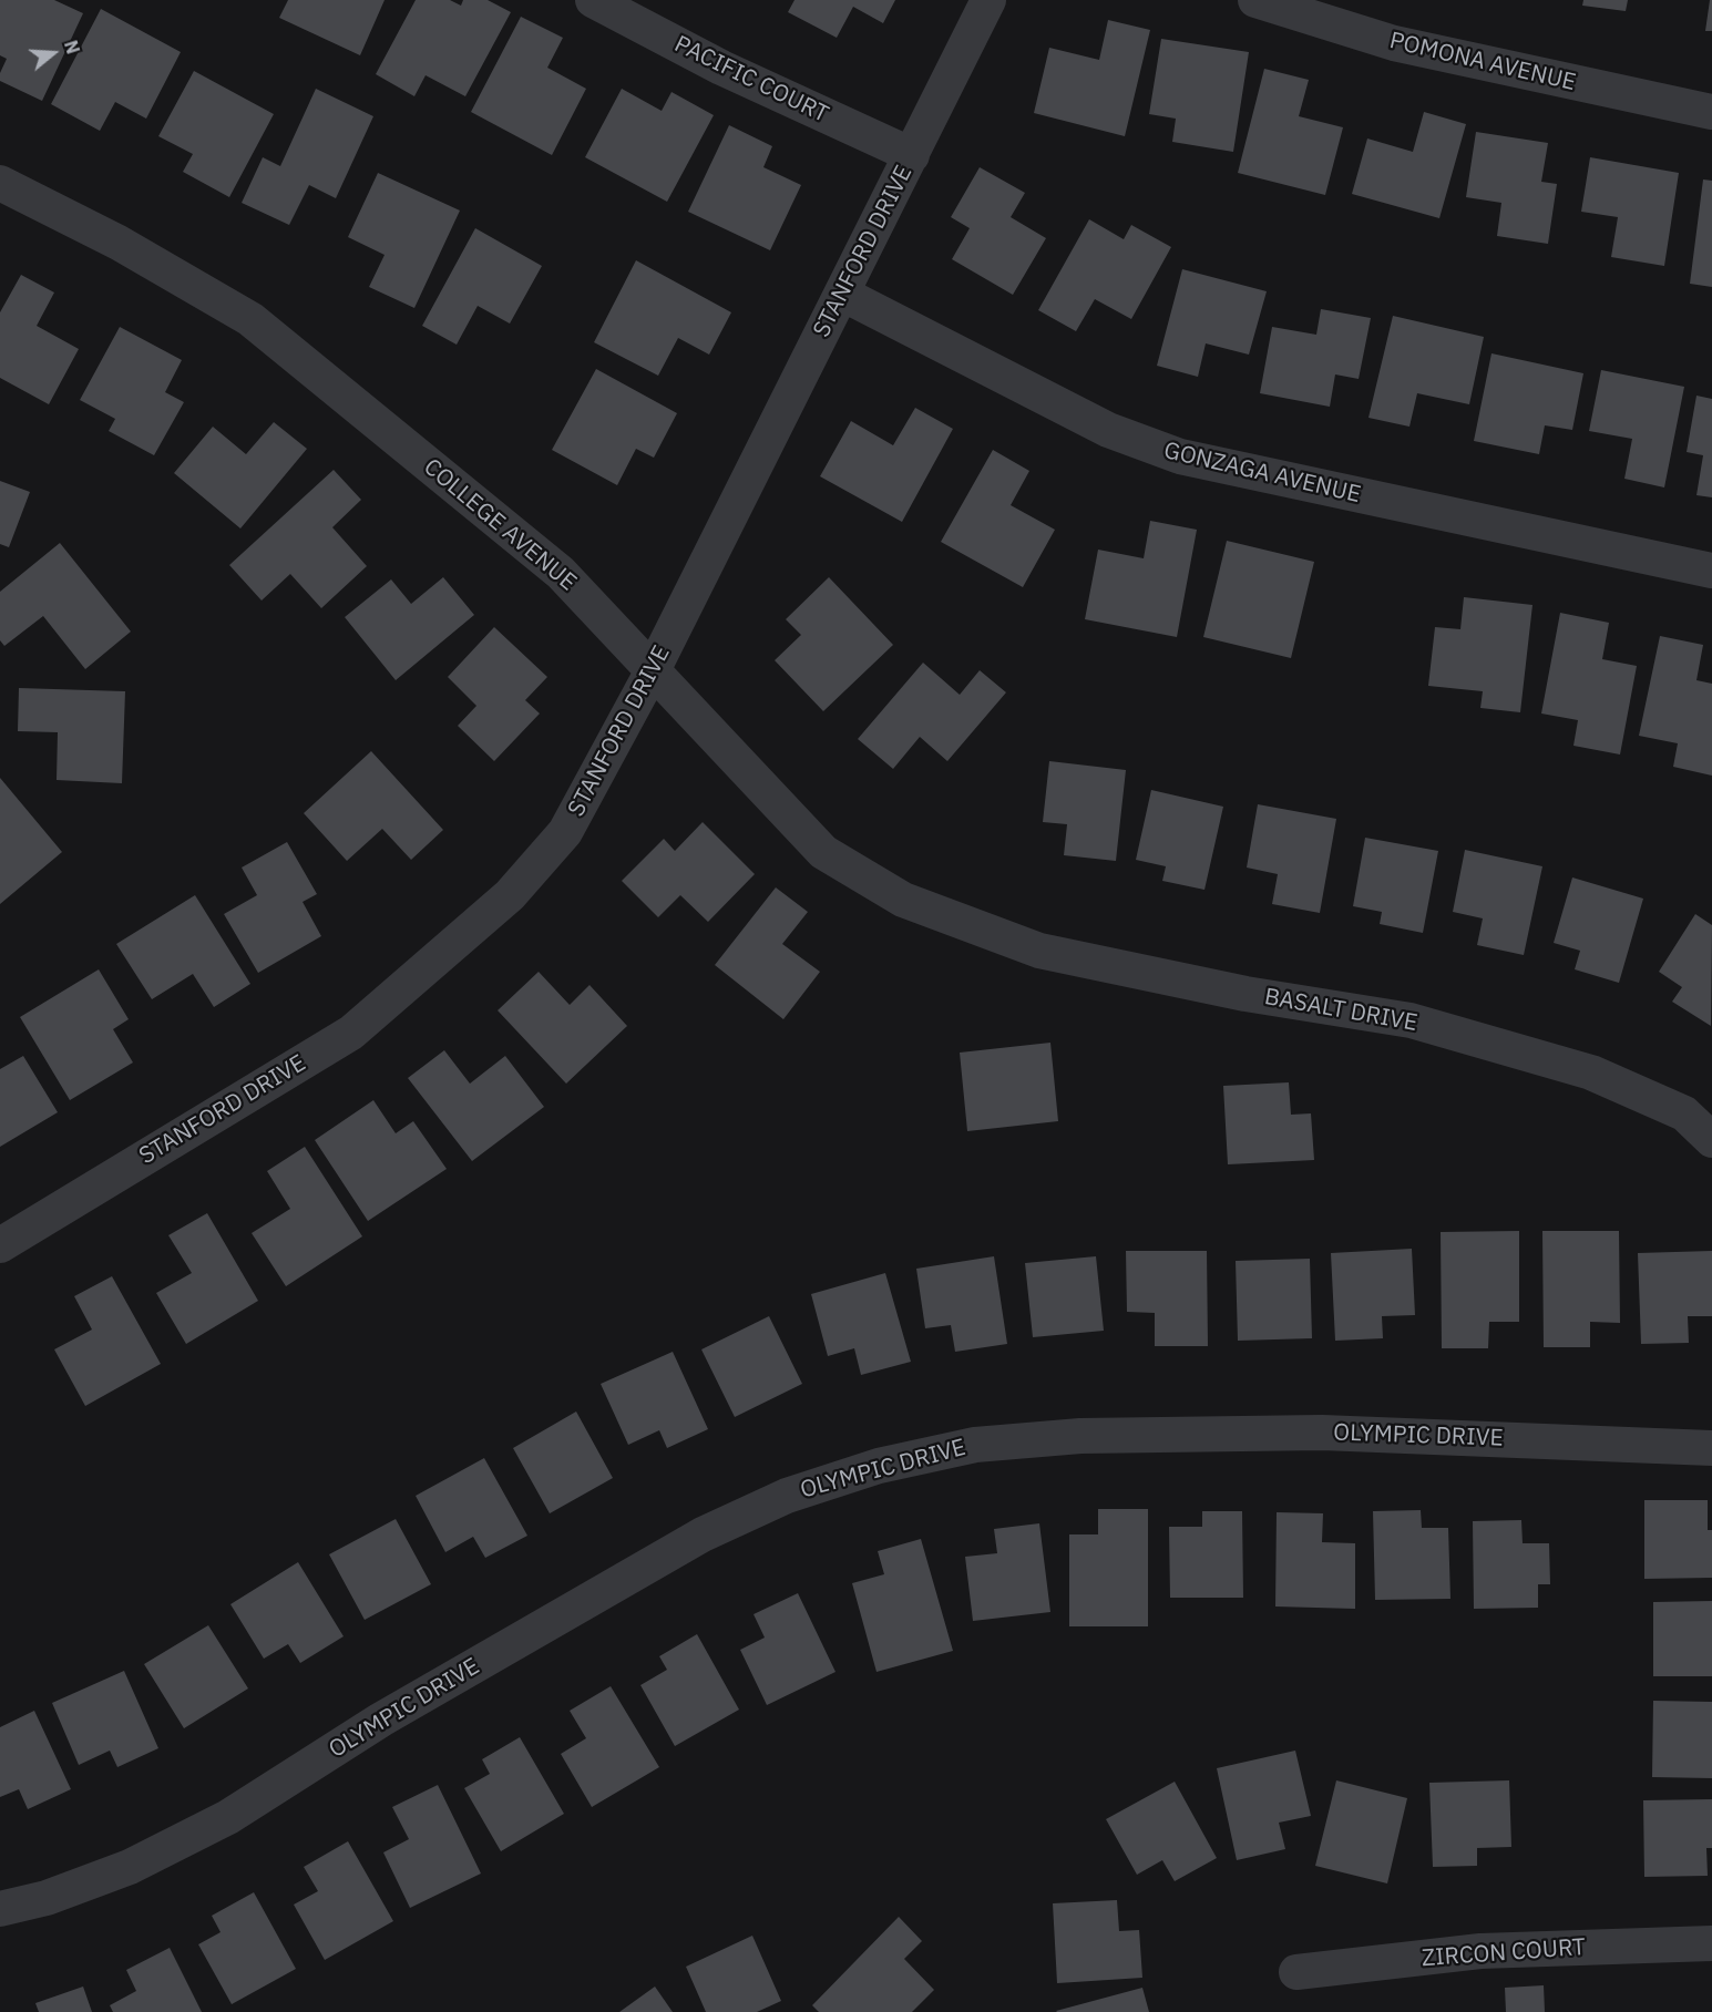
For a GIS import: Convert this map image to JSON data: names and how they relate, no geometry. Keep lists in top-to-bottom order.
{
  "streets": {
    "street": [
      "POMONA AVENUE",
      "PACIFIC COURT",
      "STANFORD DRIVE",
      "GONZAGA AVENUE",
      "COLLEGE AVENUE",
      "BASALT DRIVE",
      "OLYMPIC DRIVE",
      "ZIRCON COURT"
    ]
  },
  "crossings": [
    ["PACIFIC COURT", "STANFORD DRIVE"],
    ["STANFORD DRIVE", "GONZAGA AVENUE"],
    ["STANFORD DRIVE", "COLLEGE AVENUE"],
    ["COLLEGE AVENUE", "BASALT DRIVE"]
  ],
  "north": "right"
}
